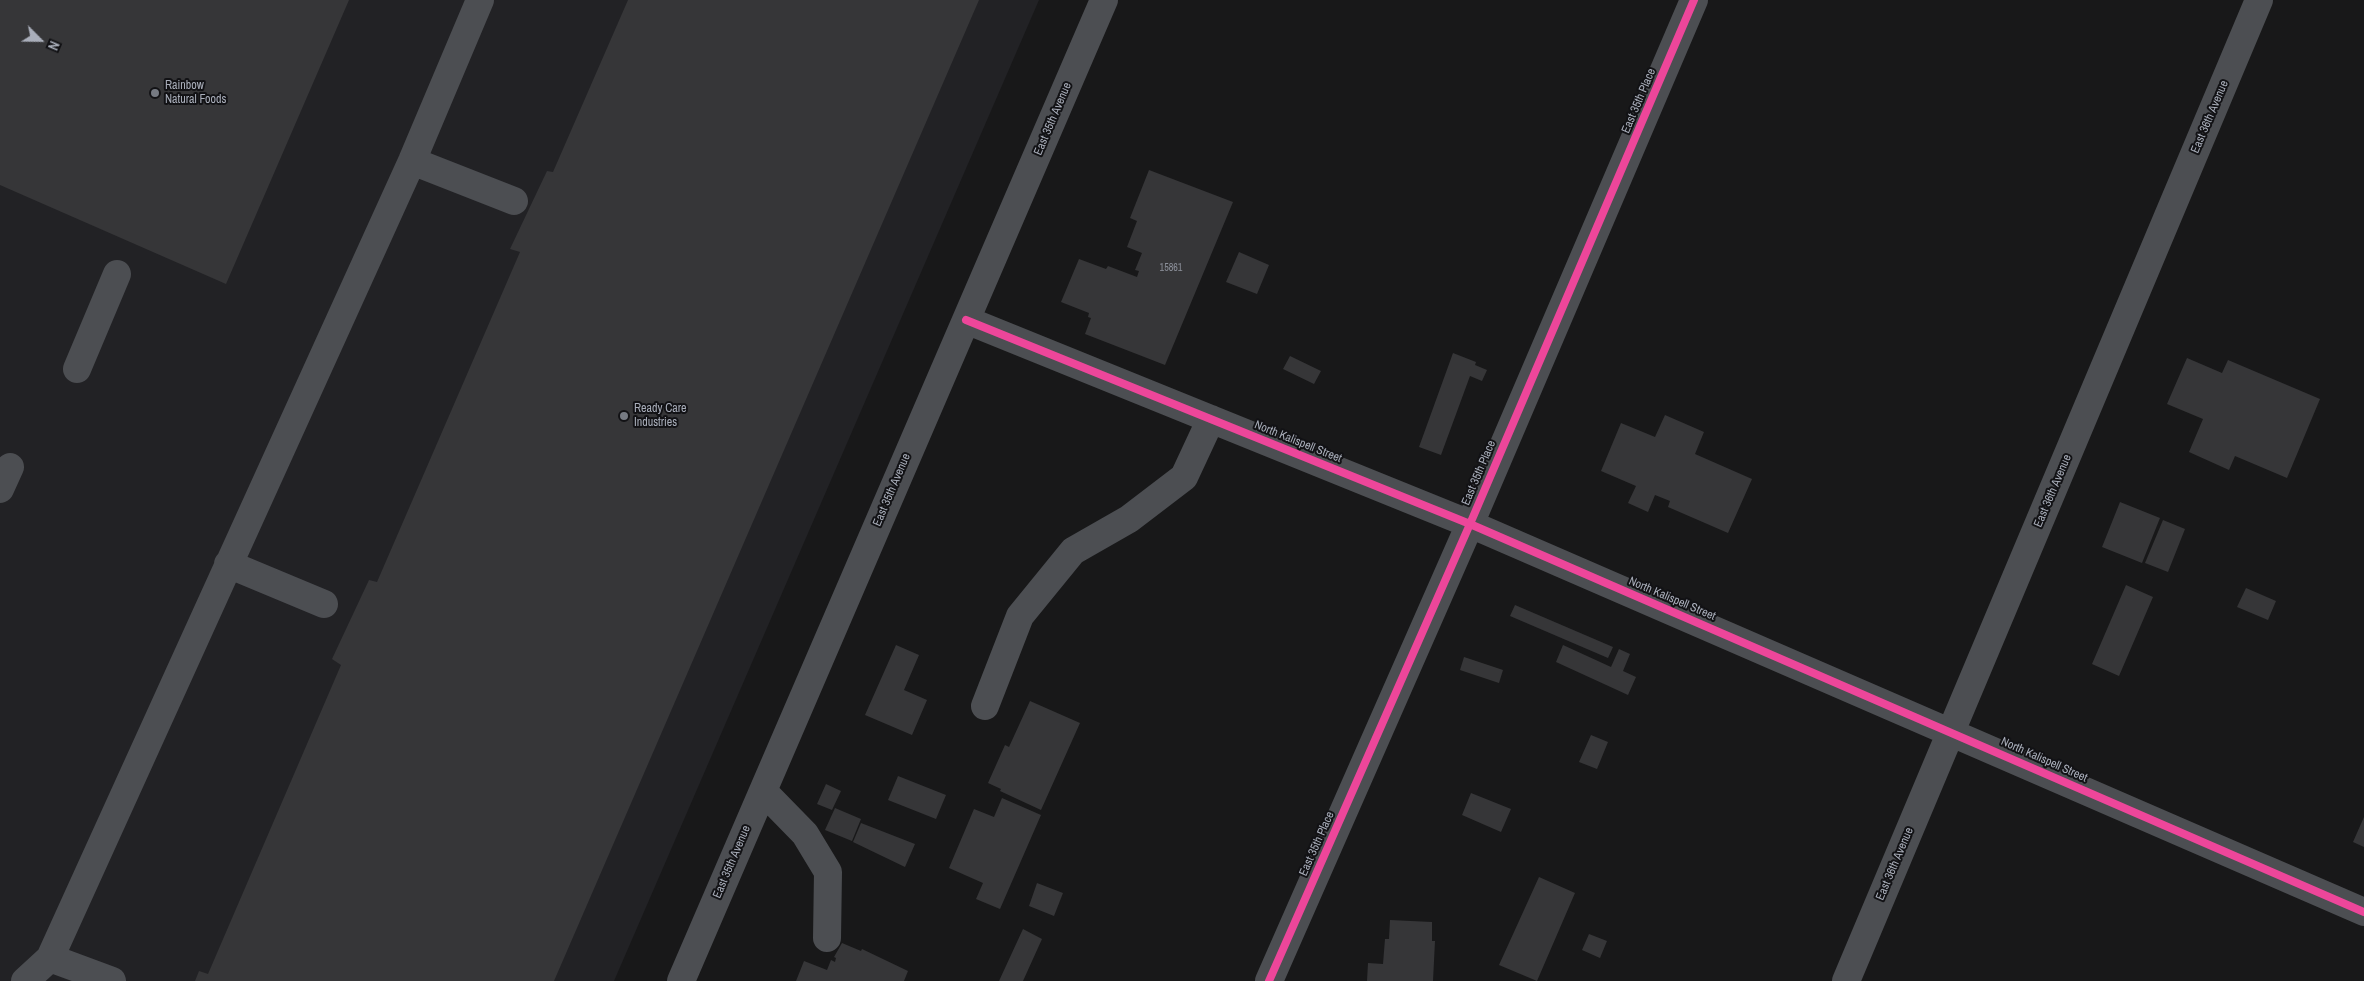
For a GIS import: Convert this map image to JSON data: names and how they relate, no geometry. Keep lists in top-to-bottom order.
{
  "streets": {
    "street": [
      "East 35th Place",
      "East 36th Avenue",
      "East 35th Avenue",
      "North Kalispell Street"
    ]
  },
  "crossings": [
    ["East 35th Place", "North Kalispell Street"],
    ["East 36th Avenue", "North Kalispell Street"],
    ["East 35th Avenue", "North Kalispell Street"]
  ],
  "places": ["Rainbow Natural Foods", "Ready Care Industries"],
  "house_numbers": ["15861"],
  "north": "bottom right"
}
